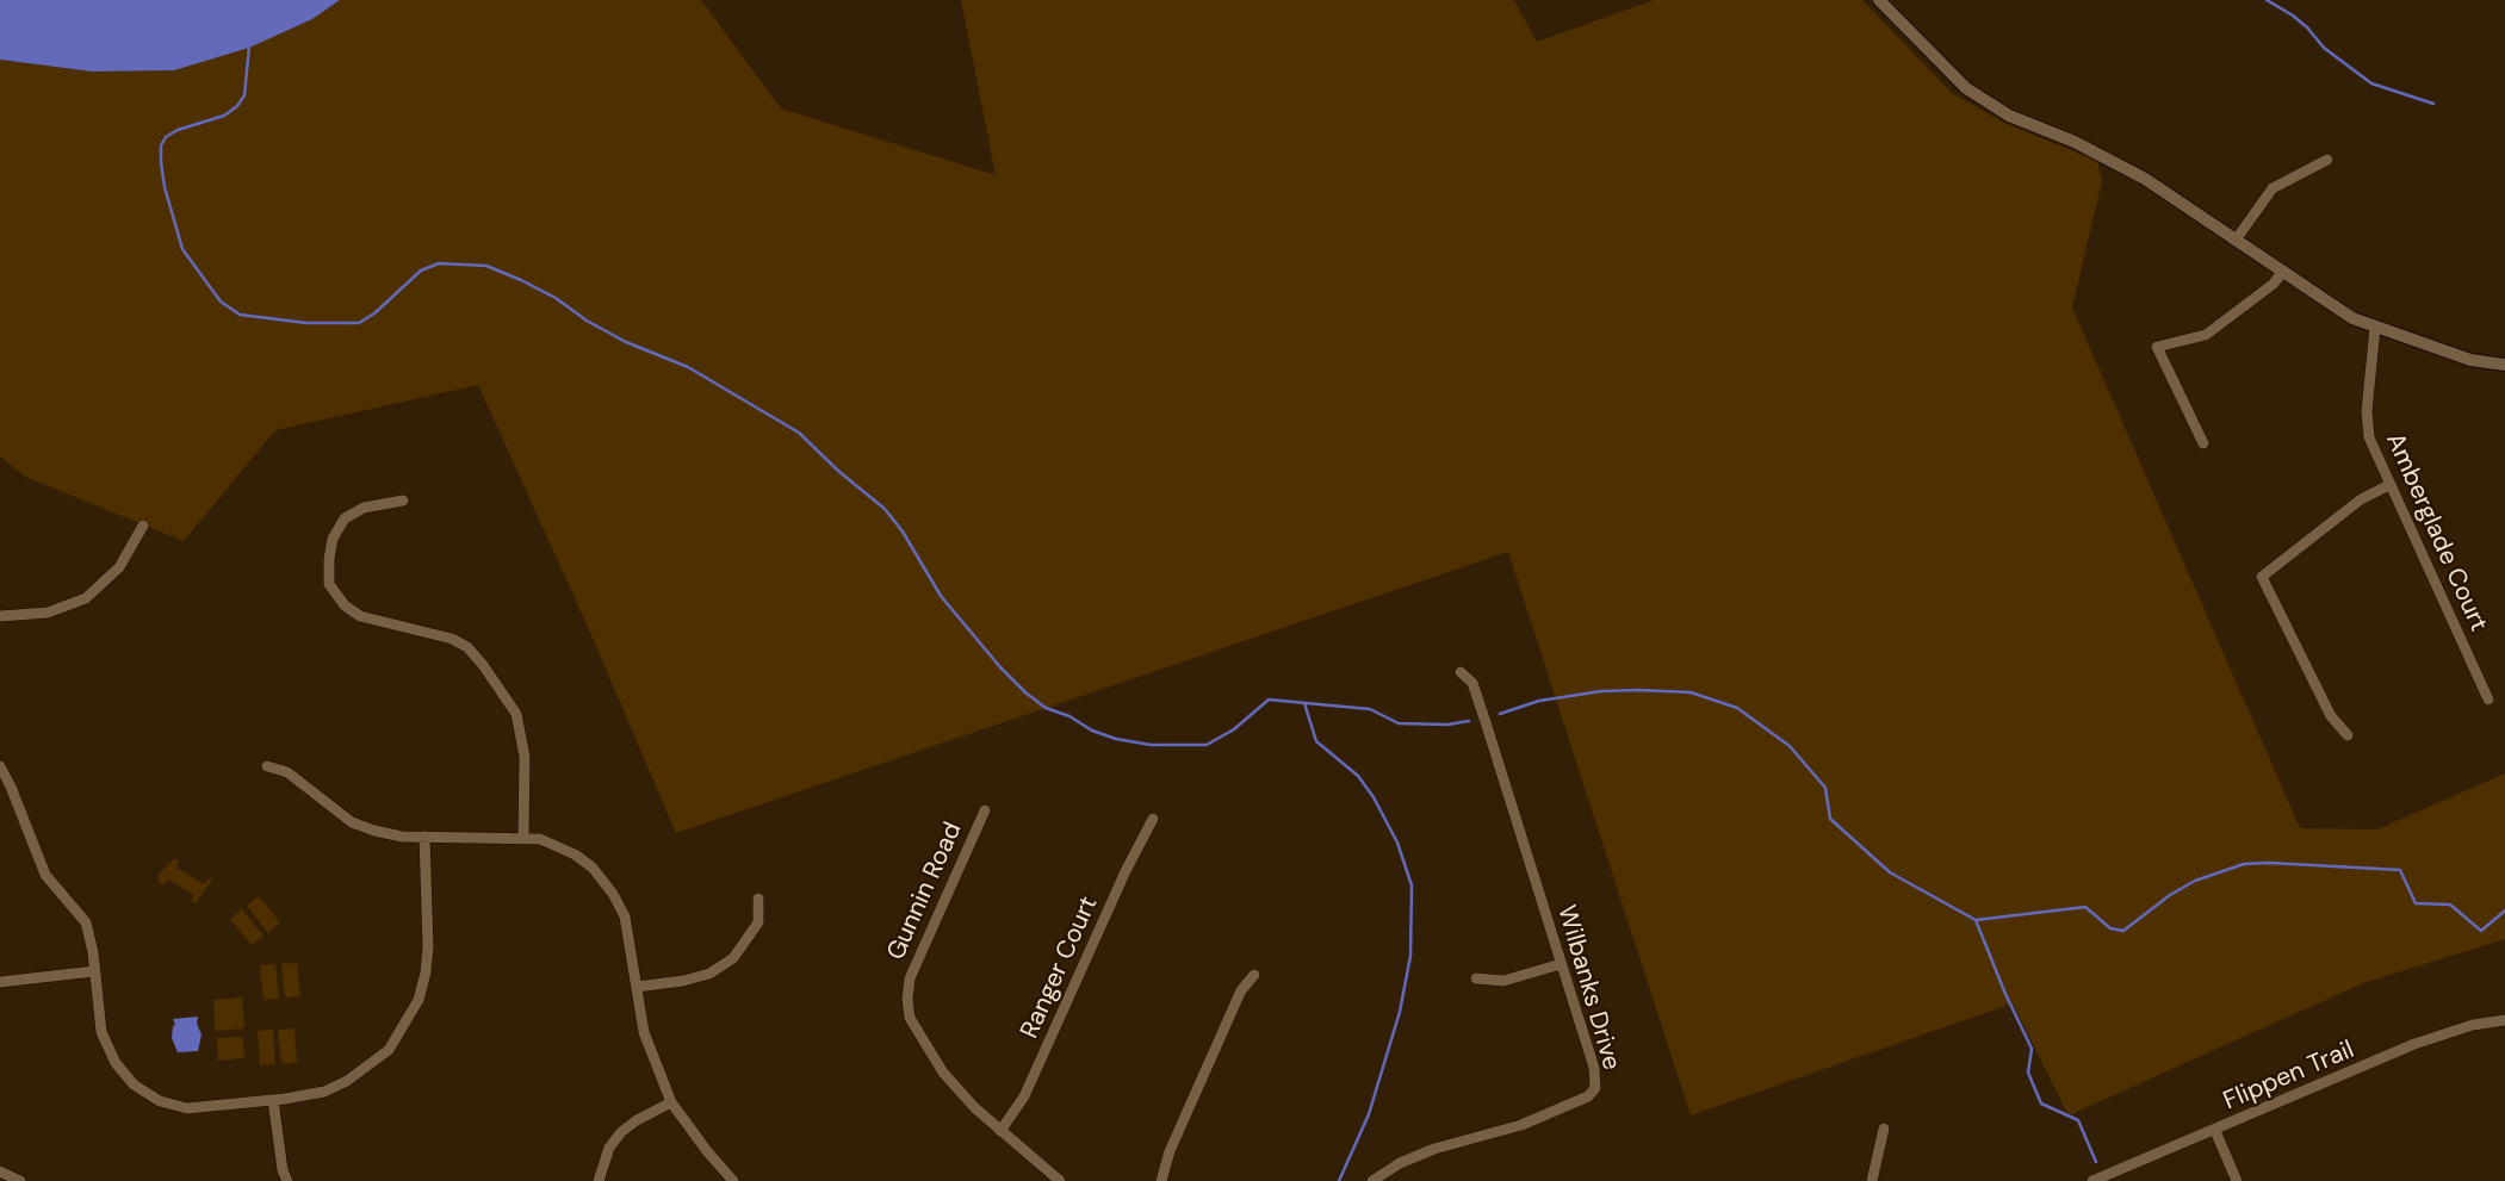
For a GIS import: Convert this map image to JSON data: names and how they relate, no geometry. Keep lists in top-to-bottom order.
{
  "streets": {
    "street": [
      "Amberglade Court",
      "Gunnin Road",
      "Ranger Court",
      "Wilbanks Drive",
      "Flippen Trail"
    ]
  },
  "crossings": [
    ["Gunnin Road", "Ranger Court"]
  ]
}
